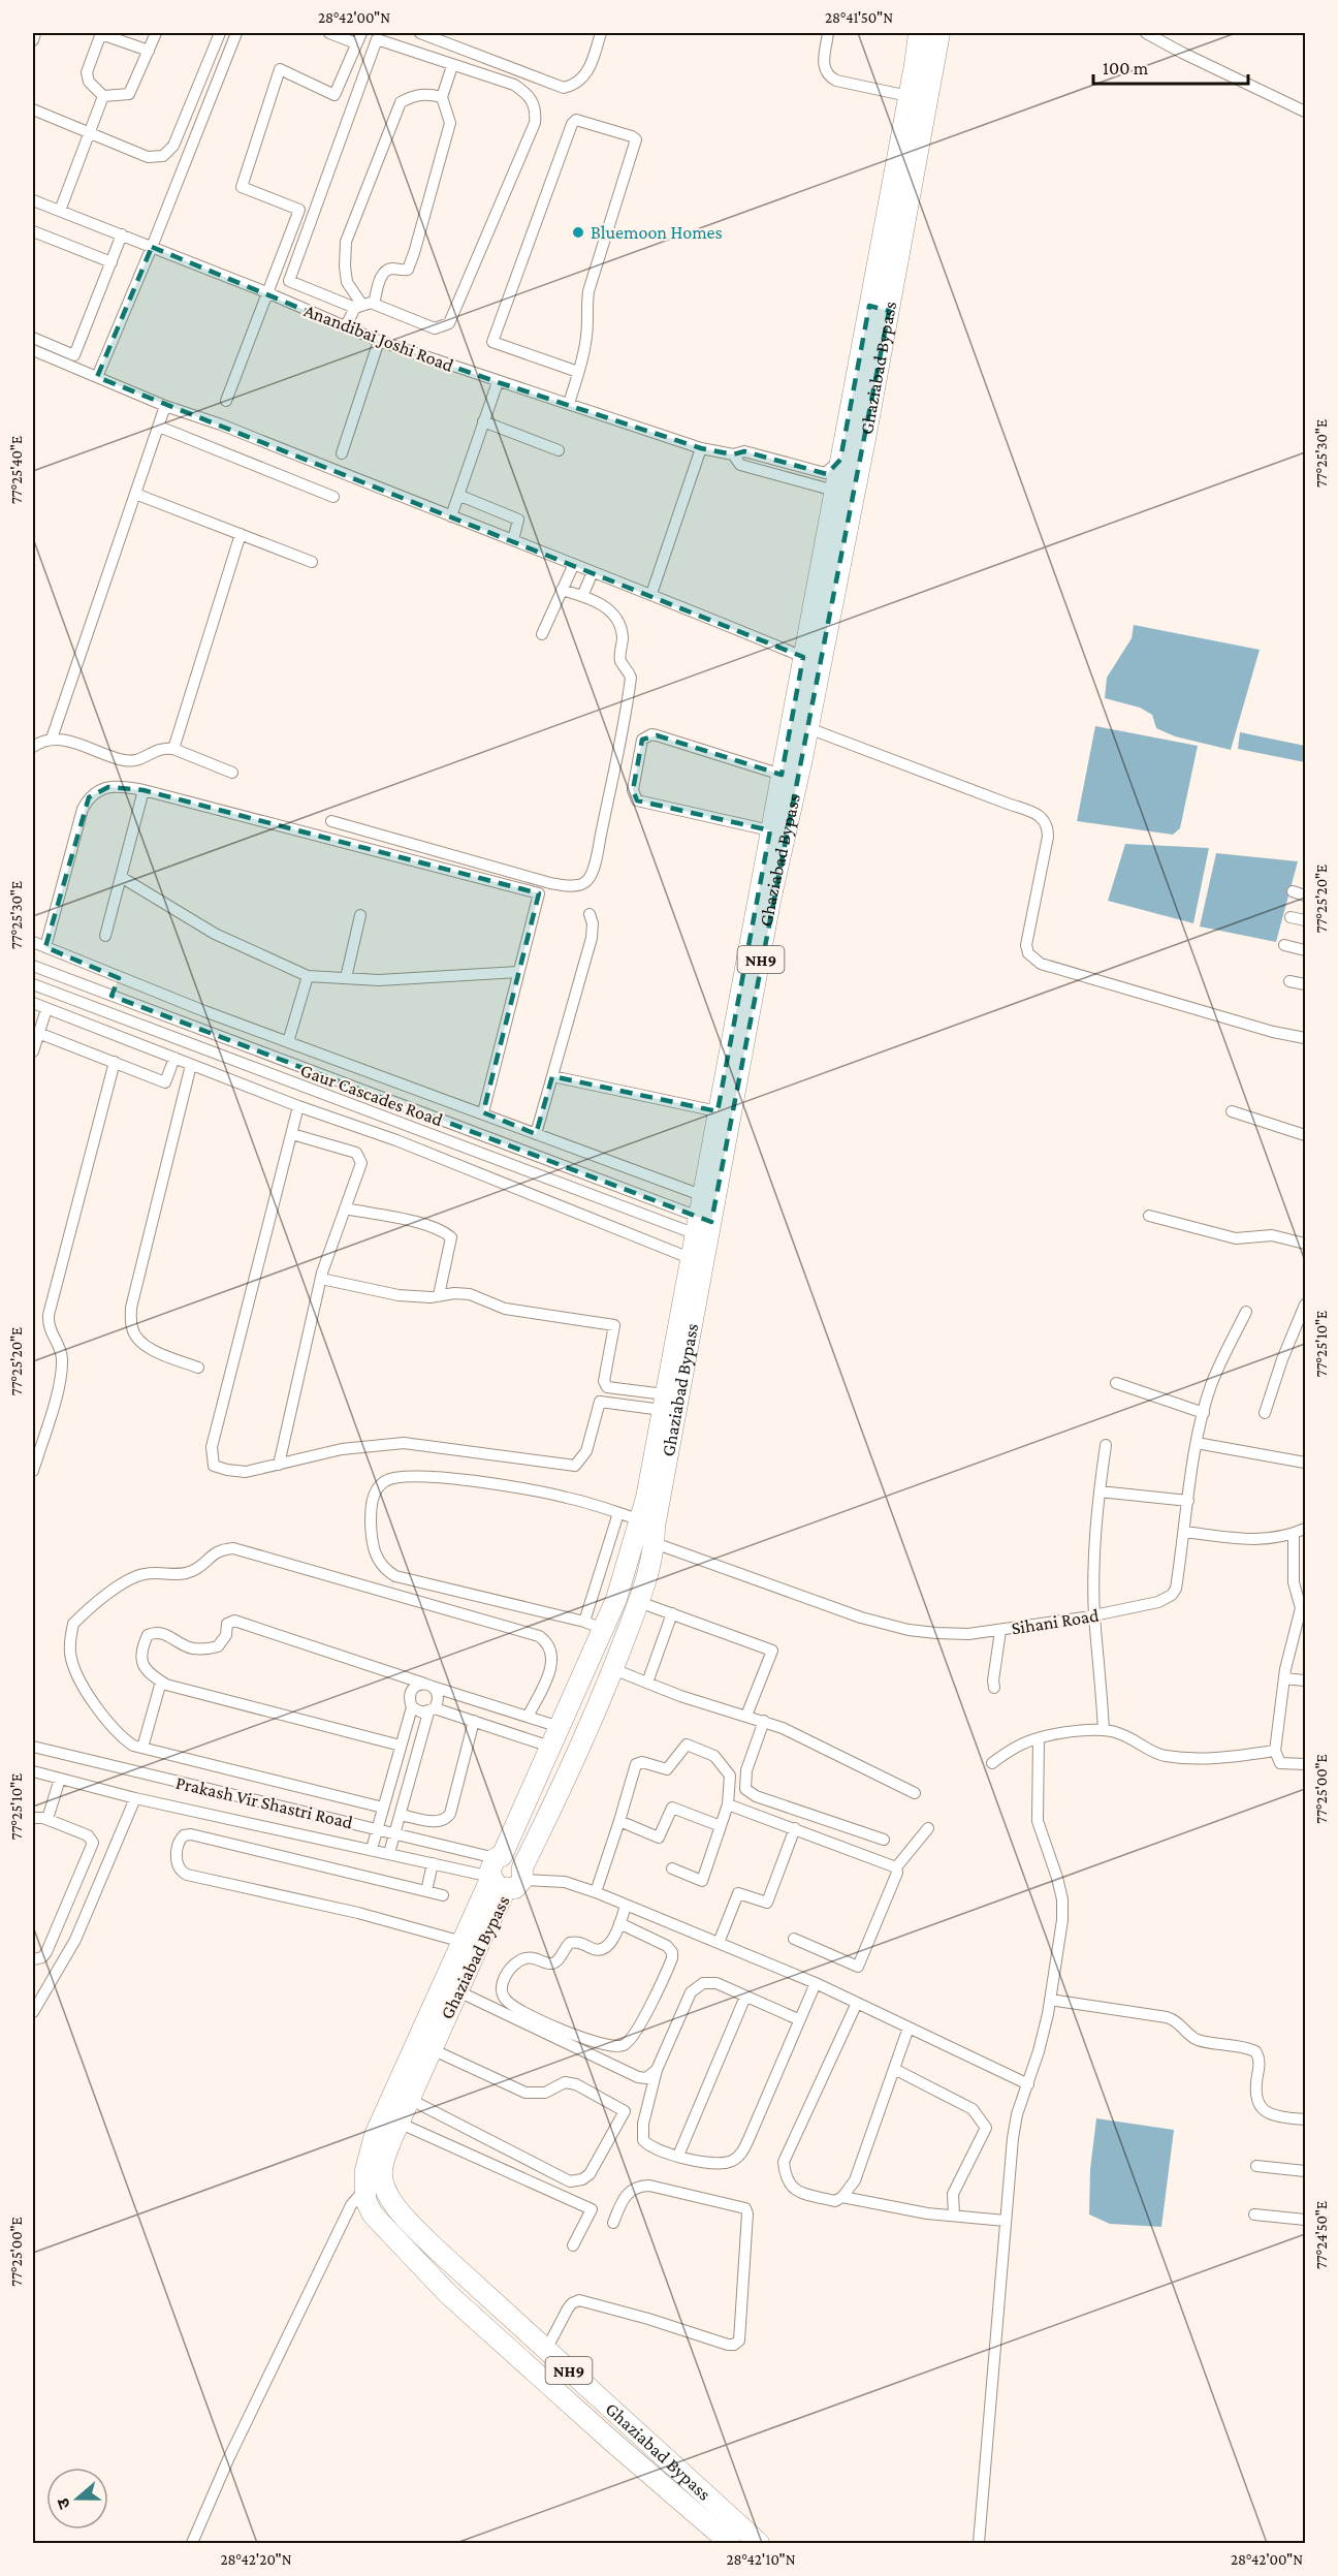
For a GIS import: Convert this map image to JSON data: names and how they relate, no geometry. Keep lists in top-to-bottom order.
{
  "streets": {
    "highway": ["Ghaziabad Bypass", "NH9"],
    "street": [
      "Anandibai Joshi Road",
      "Gaur Cascades Road",
      "Sihani Road",
      "Prakash Vir Shastri Road"
    ]
  },
  "crossings": [
    ["Anandibai Joshi Road", "Ghaziabad Bypass"],
    ["Ghaziabad Bypass", "Gaur Cascades Road"],
    ["Ghaziabad Bypass", "Sihani Road"],
    ["Ghaziabad Bypass", "Prakash Vir Shastri Road"]
  ],
  "places": ["Bluemoon Homes"],
  "scale_bar": "100 m",
  "north": "left",
  "coordinates": [
    "28°42'00\"N",
    "28°41'50\"N",
    "77°25'30\"E",
    "77°25'40\"E",
    "77°25'20\"E",
    "77°25'10\"E",
    "77°25'00\"E",
    "77°24'50\"E",
    "28°42'20\"N",
    "28°42'10\"N"
  ]
}
